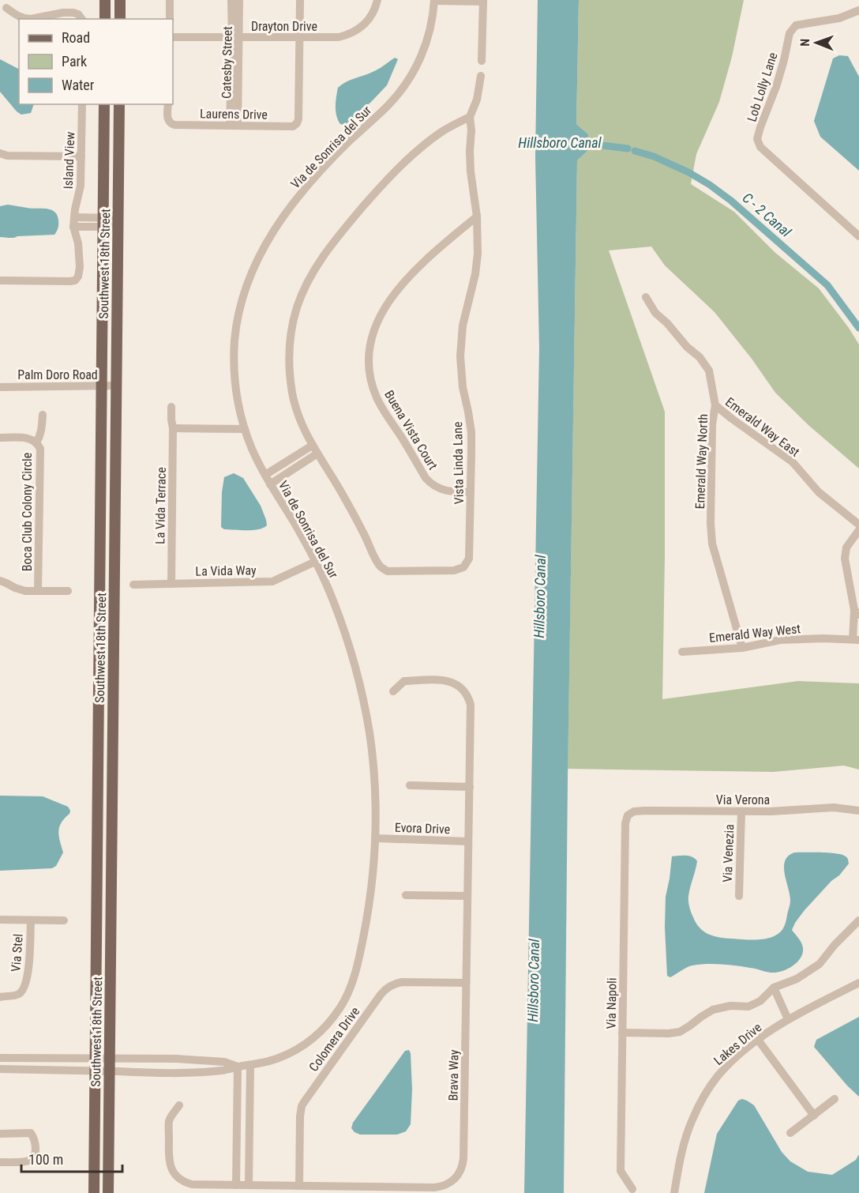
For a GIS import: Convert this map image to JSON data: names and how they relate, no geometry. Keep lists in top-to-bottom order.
{
  "streets": {
    "main road": ["Southwest 18th Street"],
    "street": [
      "Drayton Drive",
      "Catesby Street",
      "Lob Lolly Lane",
      "Laurens Drive",
      "Via de Sonrisa del Sur",
      "Island View",
      "Palm Doro Road",
      "Emerald Way East",
      "Buena Vista Court",
      "Emerald Way North",
      "Vista Linda Lane",
      "La Vida Terrace",
      "Boca Club Colony Circle",
      "La Vida Way",
      "Emerald Way West",
      "Via Verona",
      "Evora Drive",
      "Via Venezia",
      "Via Stel",
      "Via Napoli",
      "Colomera Drive",
      "Lakes Drive",
      "Brava Way"
    ]
  },
  "crossings": [
    ["Drayton Drive", "Catesby Street"],
    ["Drayton Drive", "Laurens Drive"],
    ["Catesby Street", "Laurens Drive"],
    ["Via de Sonrisa del Sur", "Southwest 18th Street"],
    ["Via de Sonrisa del Sur", "La Vida Way"],
    ["Via de Sonrisa del Sur", "Evora Drive"],
    ["Southwest 18th Street", "Palm Doro Road"],
    ["Emerald Way East", "Emerald Way North"],
    ["Buena Vista Court", "Vista Linda Lane"],
    ["Emerald Way North", "Emerald Way West"],
    ["La Vida Terrace", "La Vida Way"],
    ["Via Verona", "Via Venezia"],
    ["Via Verona", "Via Napoli"],
    ["Evora Drive", "Brava Way"],
    ["Colomera Drive", "Brava Way"]
  ],
  "water": ["Hillsboro Canal", "C - 2 Canal"],
  "legend": ["Road", "Park", "Water"],
  "scale_bar": "100 m",
  "north": "left"
}
